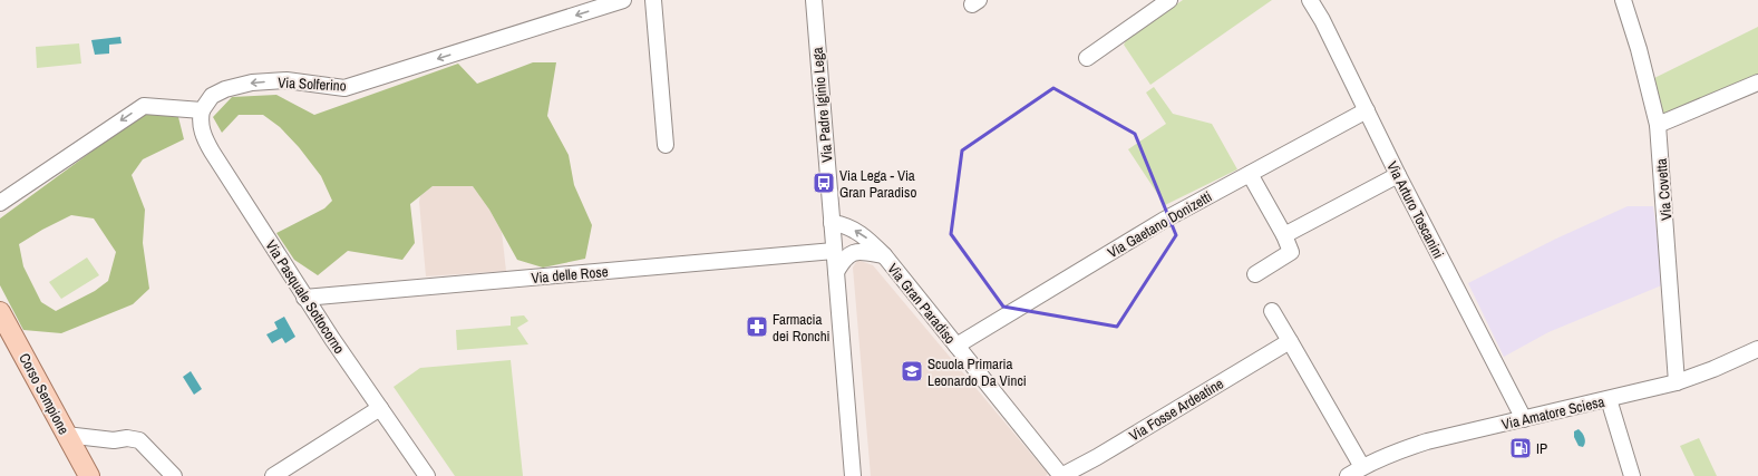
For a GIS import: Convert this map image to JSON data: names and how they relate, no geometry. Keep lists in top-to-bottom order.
{
  "streets": {
    "main road": ["Corso Sempione"],
    "street": [
      "Via Solferino",
      "Via Padre Iginio Lega",
      "Via Covetta",
      "Via Arturo Toscanini",
      "Via Gaetano Donizetti",
      "Via delle Rose",
      "Via Pasquale Sottocorno",
      "Via Gran Paradiso",
      "Via Fosse Ardeatine",
      "Via Amatore Sciesa"
    ]
  },
  "crossings": [
    ["Via Solferino", "Via Pasquale Sottocorno"],
    ["Via Padre Iginio Lega", "Via delle Rose"],
    ["Via Padre Iginio Lega", "Via Gran Paradiso"],
    ["Via Covetta", "Via Amatore Sciesa"],
    ["Via Arturo Toscanini", "Via Gaetano Donizetti"],
    ["Via Arturo Toscanini", "Via Amatore Sciesa"],
    ["Via Gaetano Donizetti", "Via Gran Paradiso"],
    ["Via delle Rose", "Via Pasquale Sottocorno"],
    ["Via Gran Paradiso", "Via Fosse Ardeatine"]
  ],
  "one_way": ["Via Solferino"],
  "places": {
    "bus stop": ["Via Lega - Via Gran Paradiso"],
    "pharmacy": ["Farmacia dei Ronchi"],
    "school or university": ["Scuola Primaria Leonardo Da Vinci"],
    "fuel station": ["IP"]
  }
}
